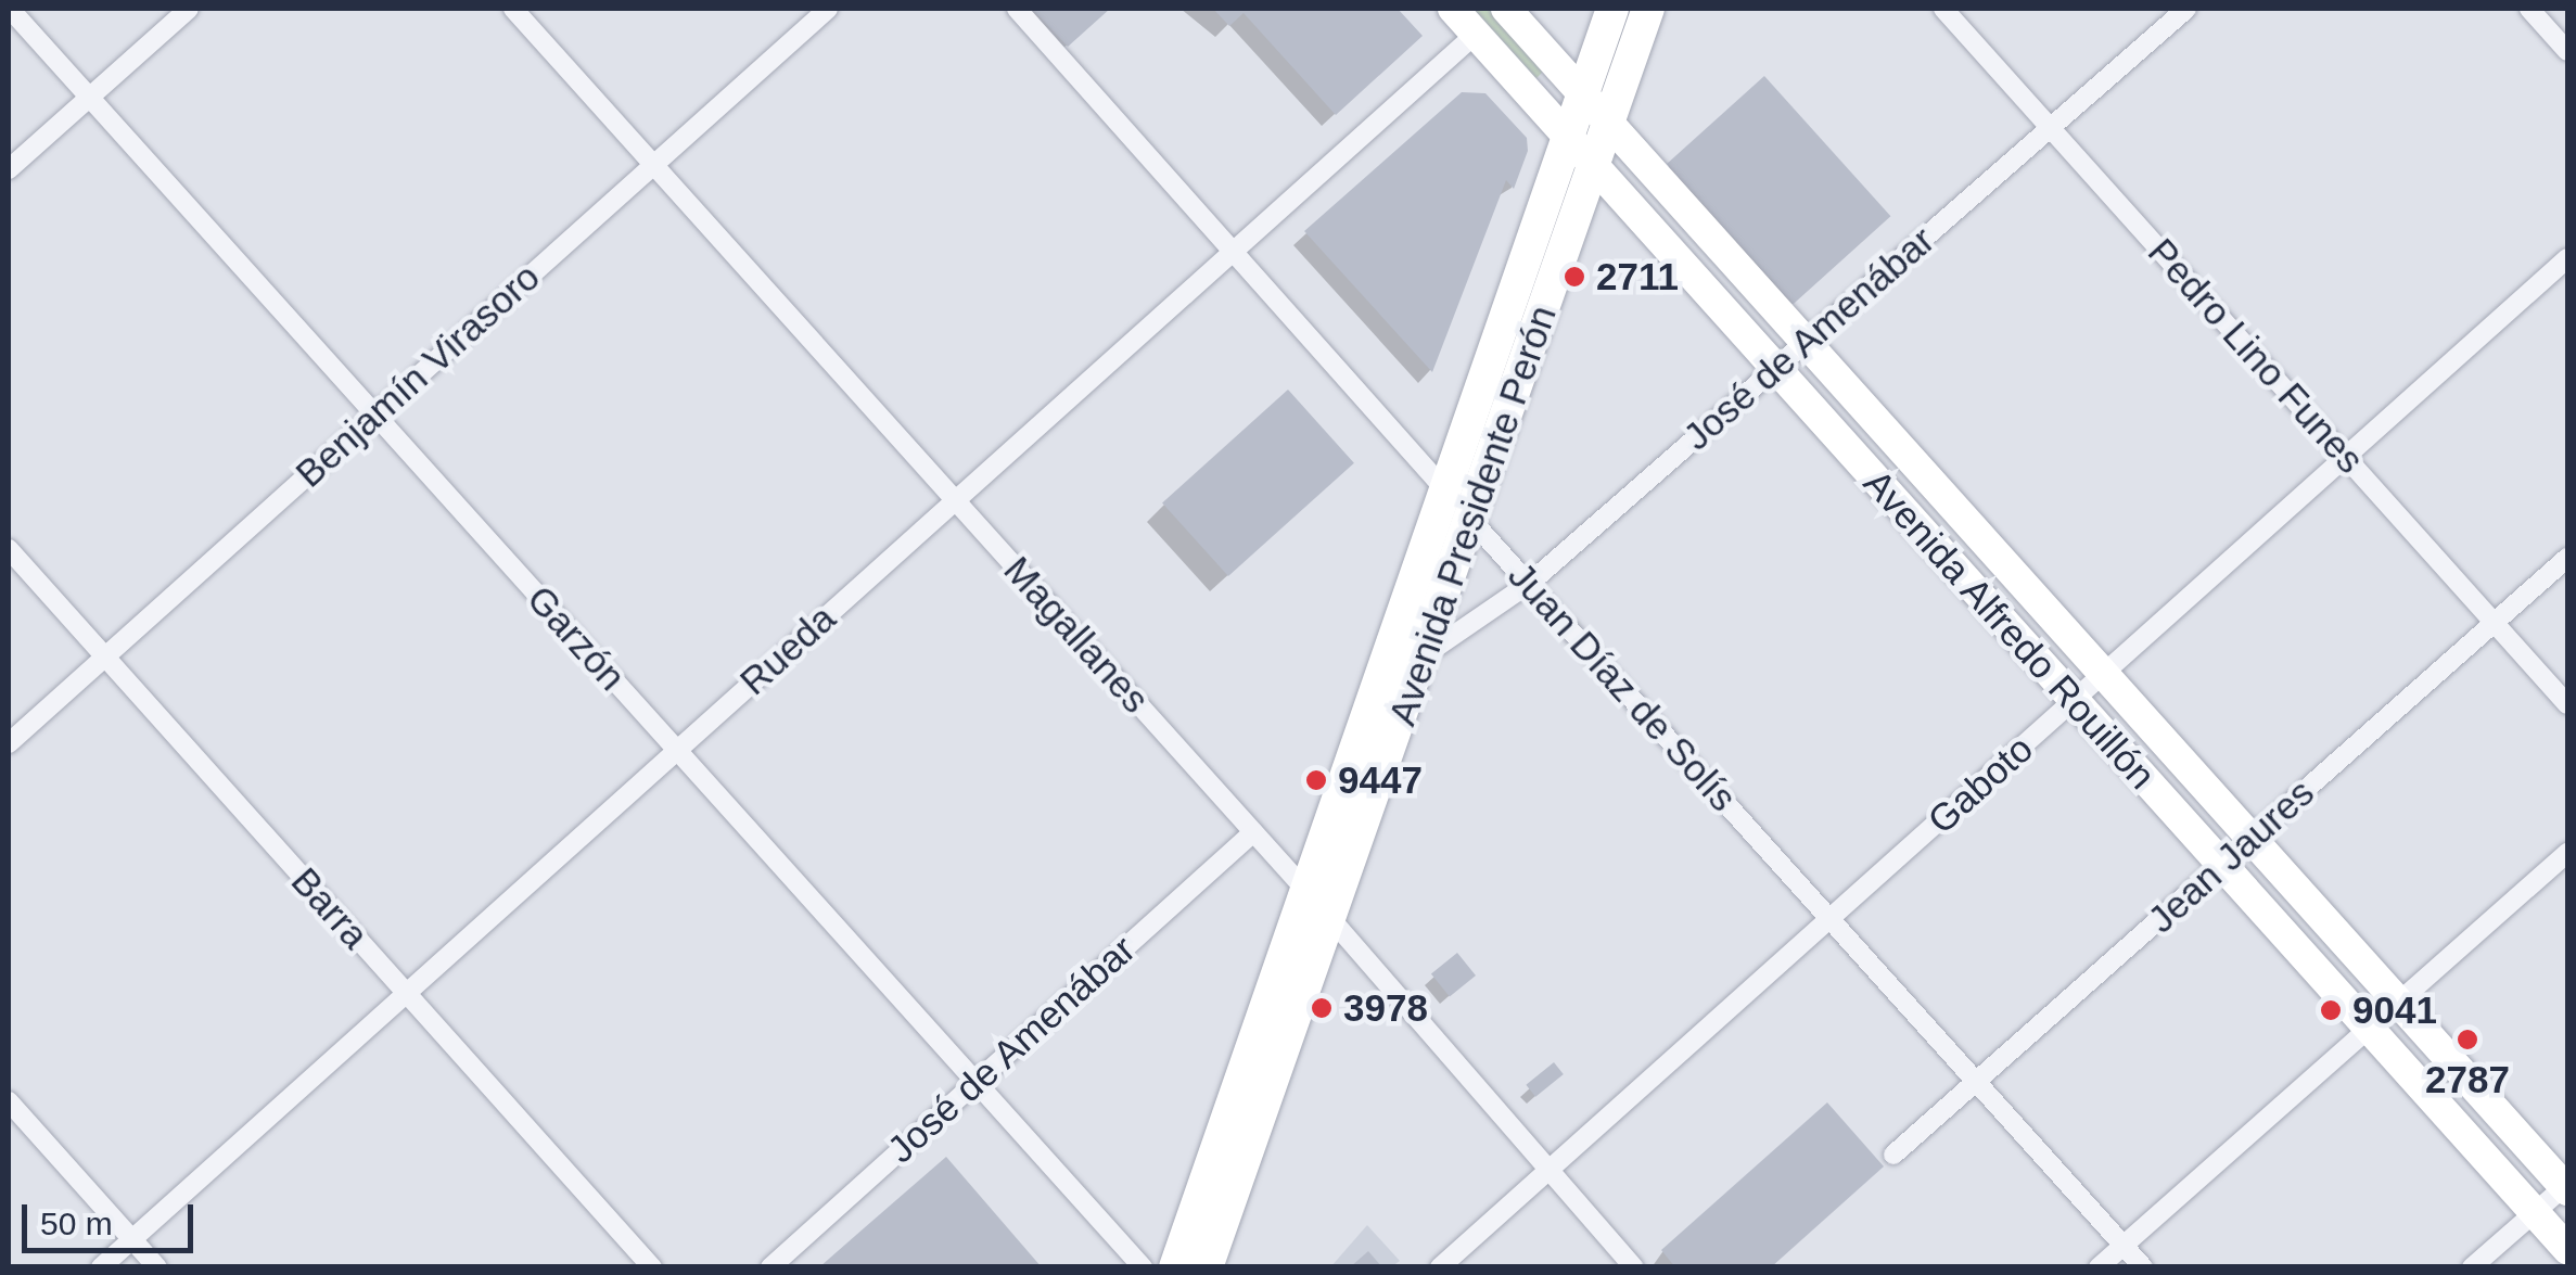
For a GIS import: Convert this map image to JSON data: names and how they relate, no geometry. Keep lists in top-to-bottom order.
{
  "streets": {
    "main road": ["Avenida Presidente Perón"],
    "street": [
      "José de Amenábar",
      "Pedro Lino Funes",
      "Benjamín Virasoro",
      "Avenida Alfredo Rouillón",
      "Magallanes",
      "Garzón",
      "Rueda",
      "Juan Díaz de Solís",
      "Gaboto",
      "Jean Jaures",
      "Barra"
    ]
  },
  "crossings": [
    ["José de Amenábar", "Pedro Lino Funes"],
    ["José de Amenábar", "Avenida Presidente Perón"],
    ["José de Amenábar", "Avenida Alfredo Rouillón"],
    ["José de Amenábar", "Magallanes"],
    ["José de Amenábar", "Garzón"],
    ["José de Amenábar", "Juan Díaz de Solís"],
    ["Pedro Lino Funes", "Gaboto"],
    ["Pedro Lino Funes", "Jean Jaures"],
    ["Benjamín Virasoro", "Magallanes"],
    ["Benjamín Virasoro", "Garzón"],
    ["Benjamín Virasoro", "Barra"],
    ["Avenida Presidente Perón", "Avenida Alfredo Rouillón"],
    ["Avenida Presidente Perón", "Magallanes"],
    ["Avenida Presidente Perón", "Juan Díaz de Solís"],
    ["Avenida Alfredo Rouillón", "Rueda"],
    ["Avenida Alfredo Rouillón", "Gaboto"],
    ["Avenida Alfredo Rouillón", "Jean Jaures"],
    ["Magallanes", "Rueda"],
    ["Magallanes", "Gaboto"],
    ["Garzón", "Rueda"],
    ["Rueda", "Juan Díaz de Solís"],
    ["Rueda", "Barra"],
    ["Juan Díaz de Solís", "Gaboto"],
    ["Juan Díaz de Solís", "Jean Jaures"]
  ],
  "places": [
    "2711",
    "9447",
    "3978",
    "9041",
    "2787"
  ],
  "scale_bar": "50 m"
}
